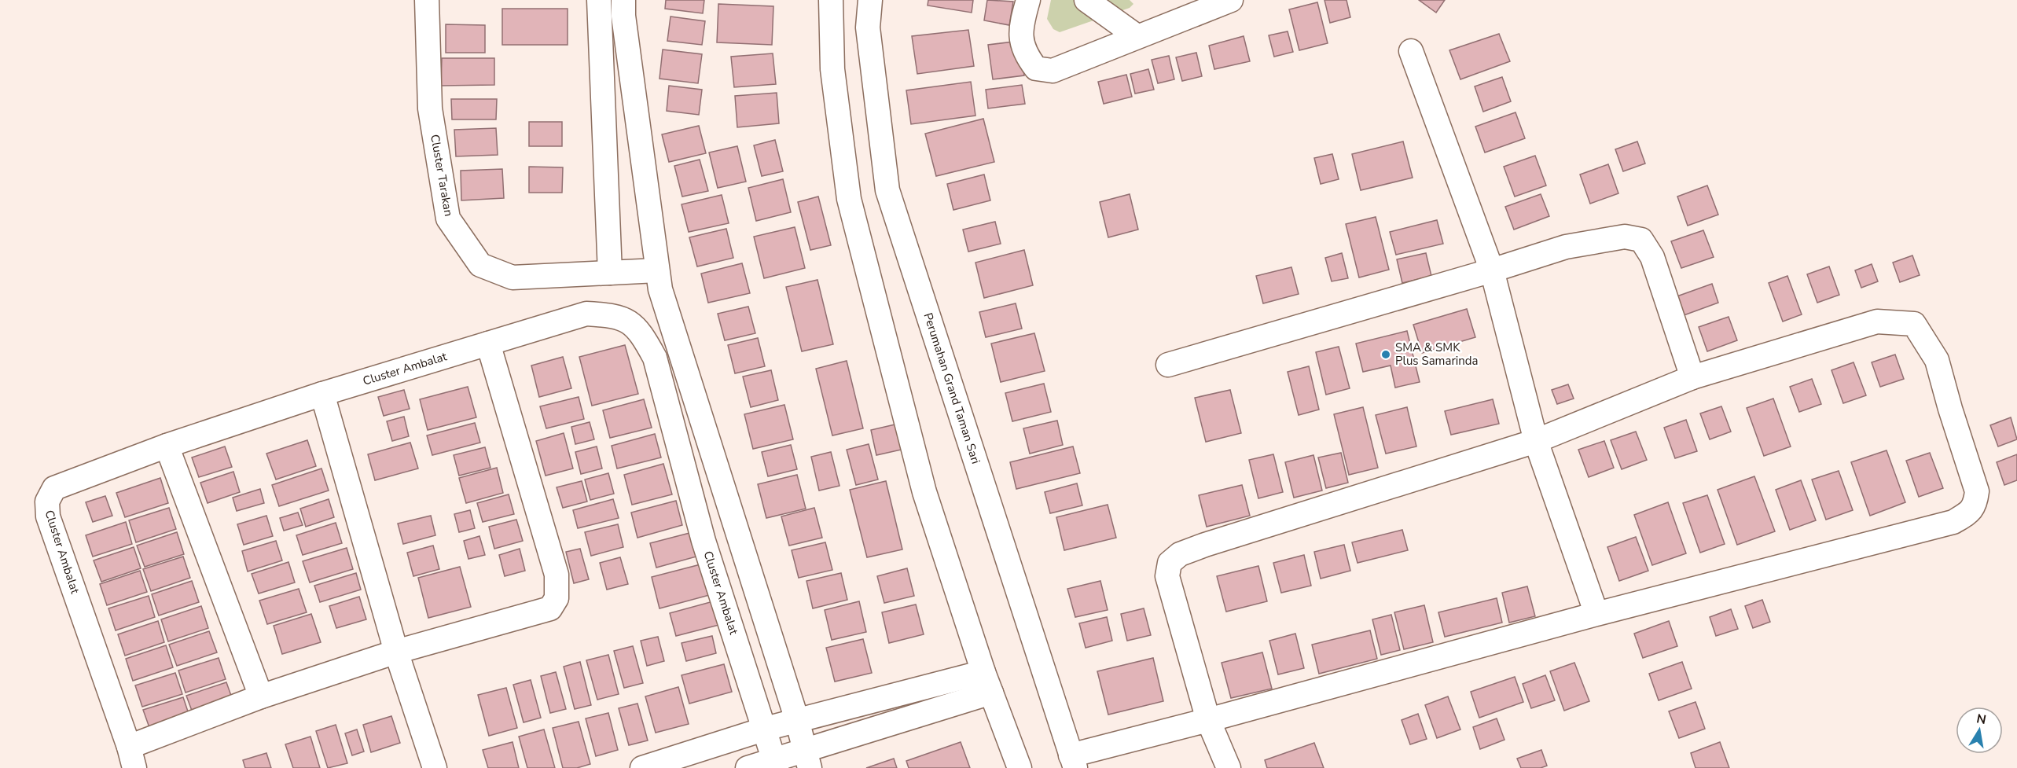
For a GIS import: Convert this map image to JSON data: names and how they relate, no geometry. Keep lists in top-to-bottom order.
{
  "streets": {
    "street": ["Cluster Tarakan", "Cluster Ambalat", "Perumahan Grand Taman Sari"]
  },
  "places": ["SMA & SMK Plus Samarinda"],
  "north": "top"
}
